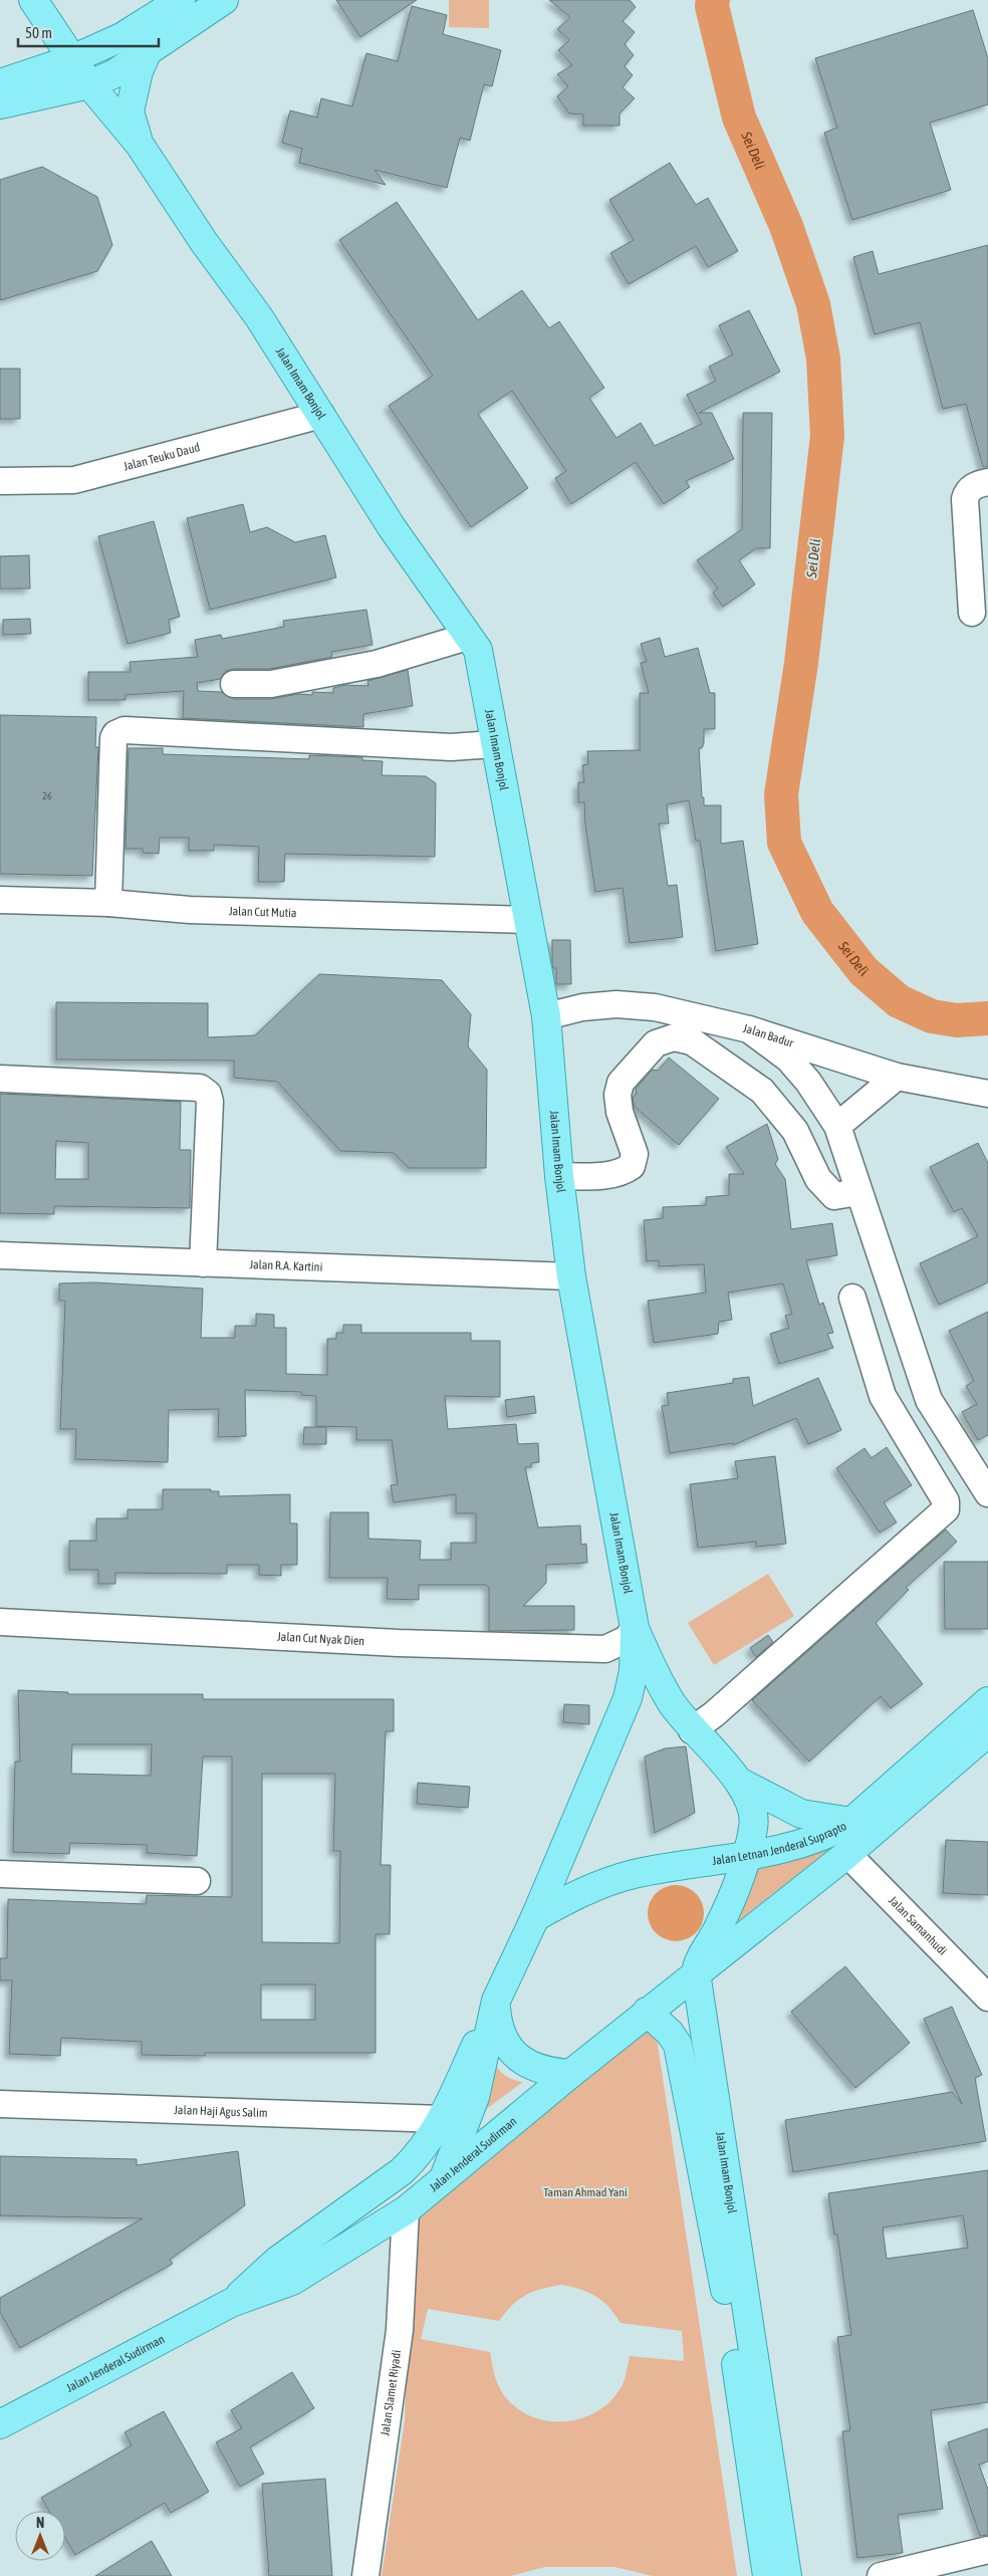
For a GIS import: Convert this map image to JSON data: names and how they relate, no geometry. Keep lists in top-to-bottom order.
{
  "streets": {
    "main road": ["Jalan Imam Bonjol", "Jalan Letnan Jenderal Suprapto", "Jalan Jenderal Sudirman"],
    "street": [
      "Jalan Teuku Daud",
      "Jalan Cut Mutia",
      "Jalan Badur",
      "Jalan R.A. Kartini",
      "Jalan Cut Nyak Dien",
      "Jalan Samanhudi",
      "Jalan Haji Agus Salim",
      "Jalan Slamet Riyadi"
    ]
  },
  "crossings": [
    ["Jalan Imam Bonjol", "Jalan Teuku Daud"],
    ["Jalan Imam Bonjol", "Jalan Cut Mutia"],
    ["Jalan Imam Bonjol", "Jalan Badur"],
    ["Jalan Imam Bonjol", "Jalan R.A. Kartini"],
    ["Jalan Imam Bonjol", "Jalan Cut Nyak Dien"],
    ["Jalan Imam Bonjol", "Jalan Letnan Jenderal Suprapto"],
    ["Jalan Imam Bonjol", "Jalan Jenderal Sudirman"],
    ["Jalan Letnan Jenderal Suprapto", "Jalan Samanhudi"],
    ["Jalan Letnan Jenderal Suprapto", "Jalan Jenderal Sudirman"],
    ["Jalan Haji Agus Salim", "Jalan Jenderal Sudirman"],
    ["Jalan Jenderal Sudirman", "Jalan Slamet Riyadi"]
  ],
  "water": ["Sei Deli"],
  "parks": ["Taman Ahmad Yani"],
  "house_numbers": ["26"],
  "scale_bar": "50 m",
  "north": "top"
}
